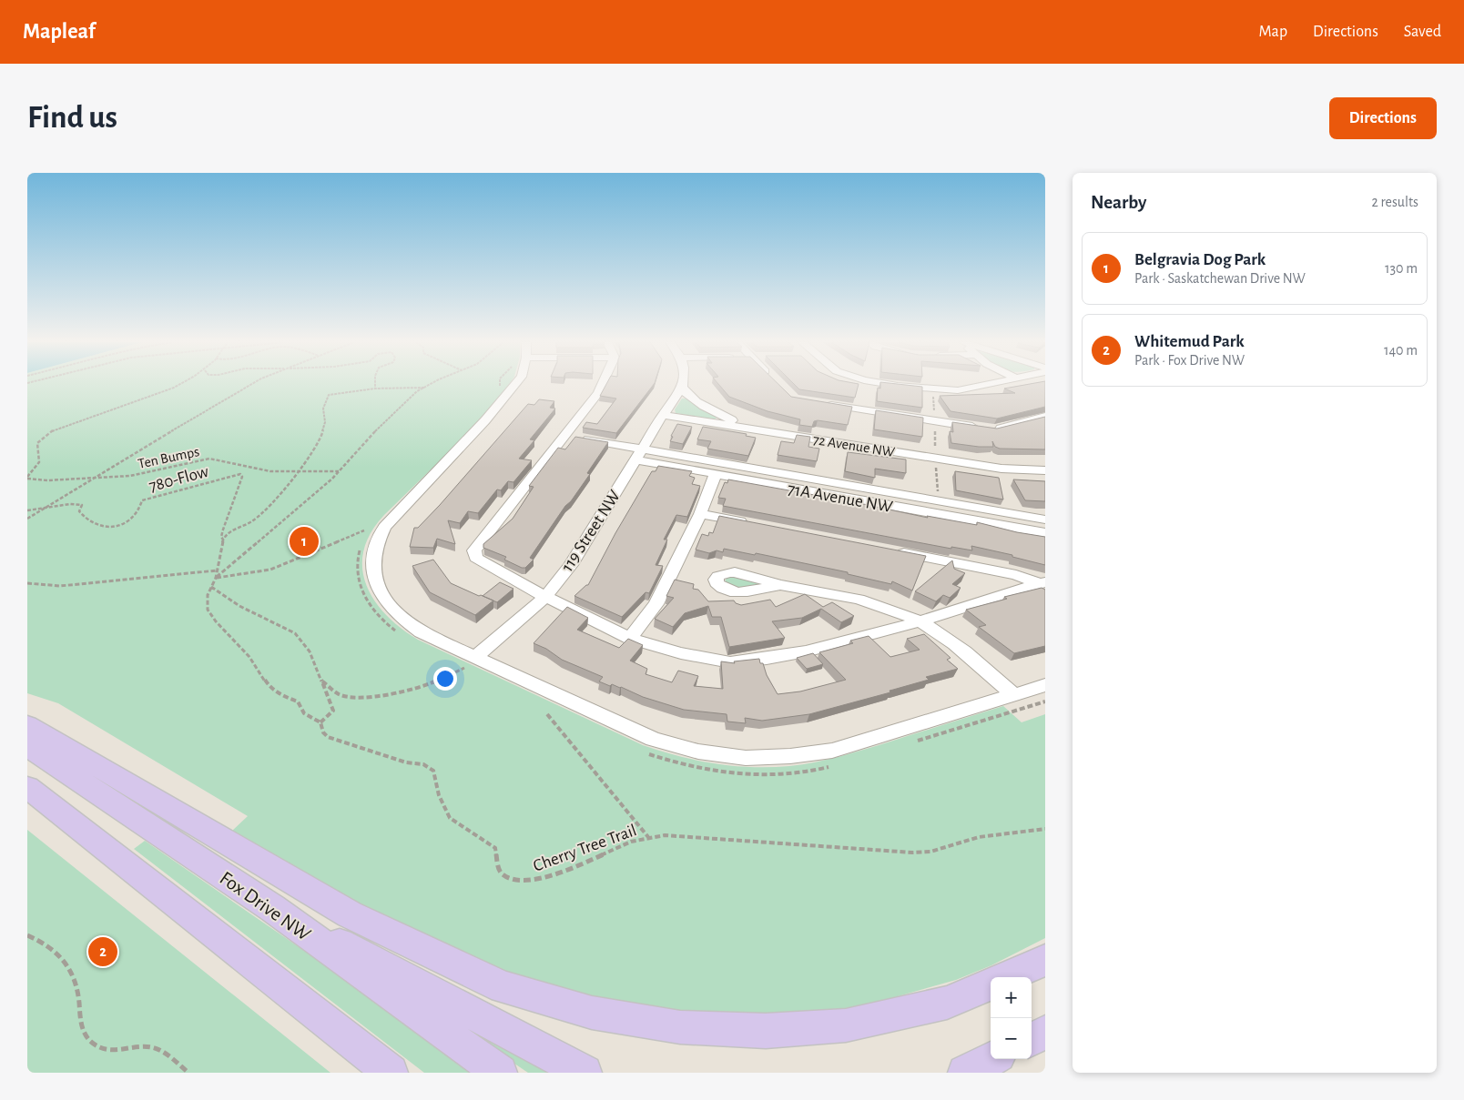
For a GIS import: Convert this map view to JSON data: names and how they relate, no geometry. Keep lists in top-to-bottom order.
{
  "streets": {
    "main road": ["Fox Drive NW"],
    "street": ["72 Avenue NW", "71A Avenue NW", "119 Street NW"],
    "path": ["Ten Bumps", "780-Flow", "Cherry Tree Trail"]
  },
  "crossings": [
    ["72 Avenue NW", "119 Street NW"],
    ["780-Flow", "Cherry Tree Trail"],
    ["71A Avenue NW", "119 Street NW"]
  ],
  "page": {
    "header": "Mapleaf",
    "nav": ["Map", "Directions", "Saved"],
    "buttons": "Directions",
    "title": "Find us",
    "heading": ["Nearby", "2 results"],
    "list": [
      {
        "mark": "1",
        "name": "Belgravia Dog Park",
        "note": "Park · Saskatchewan Drive NW",
        "value": "130 m"
      },
      {
        "mark": "2",
        "name": "Whitemud Park",
        "note": "Park · Fox Drive NW",
        "value": "140 m"
      }
    ],
    "pins": ["1", "2"],
    "map_buttons": ["+", "−"]
  }
}
